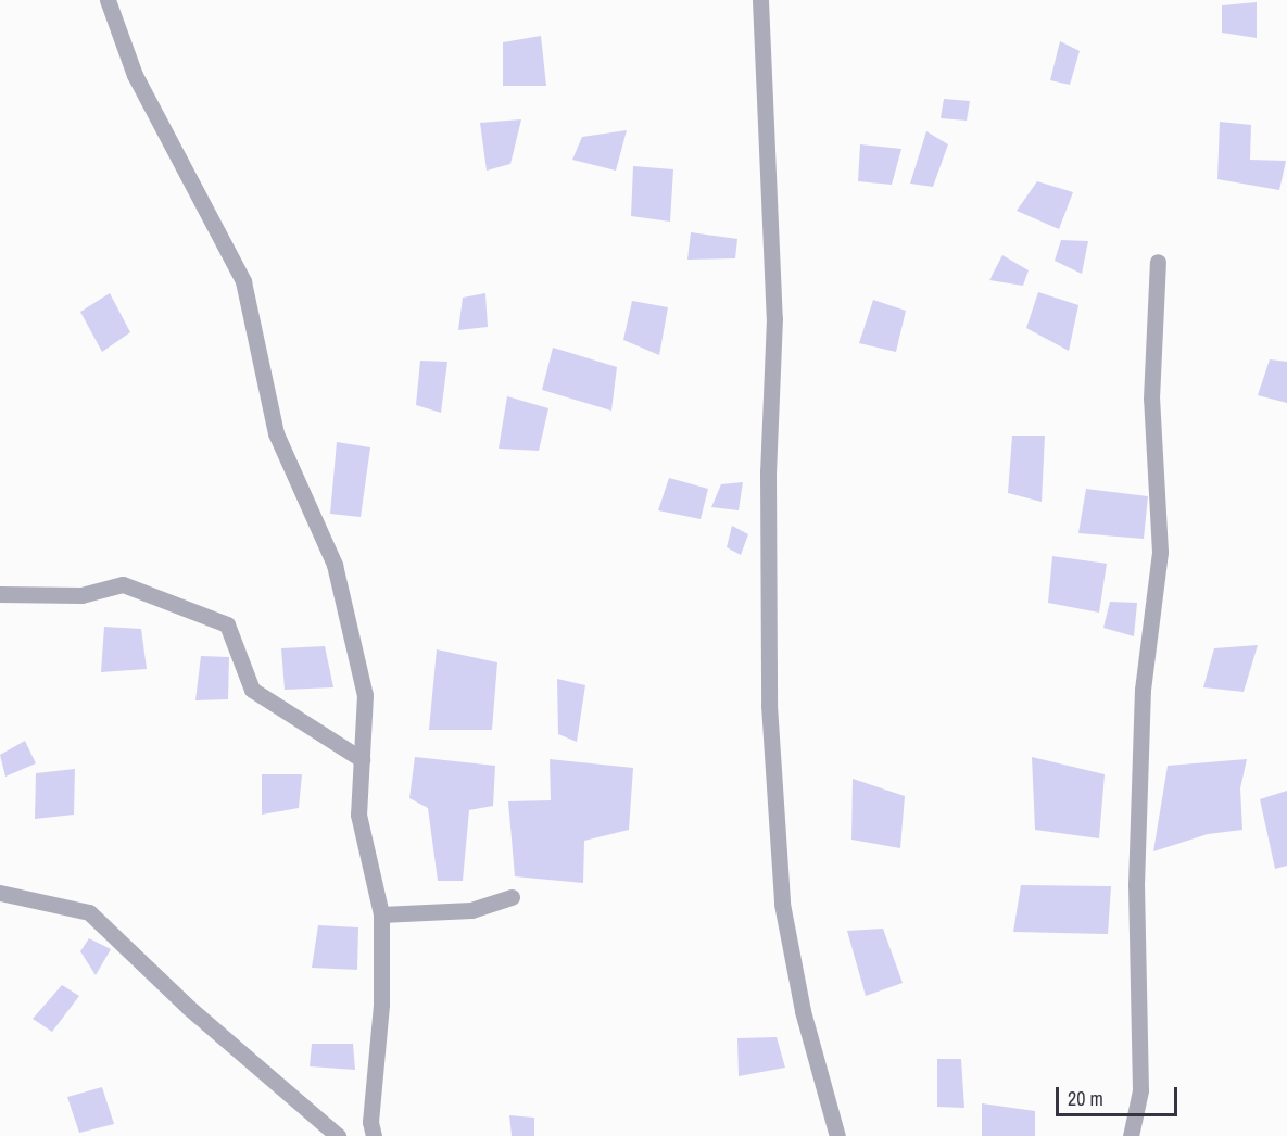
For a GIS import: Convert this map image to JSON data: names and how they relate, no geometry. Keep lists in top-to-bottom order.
{
  "scale_bar": "20 m"
}
